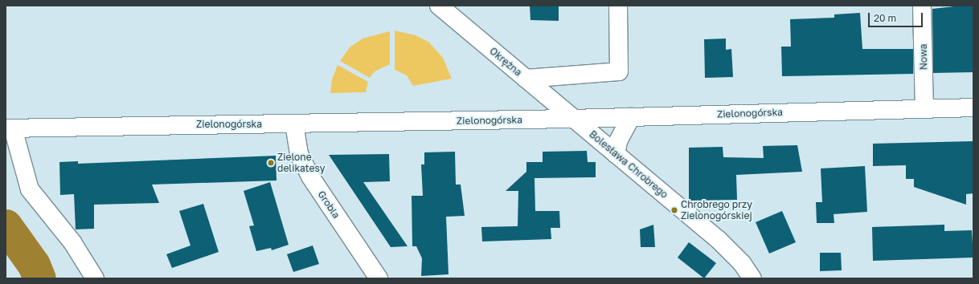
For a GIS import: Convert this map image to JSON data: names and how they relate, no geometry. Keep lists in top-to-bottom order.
{
  "streets": {
    "street": [
      "Nowa",
      "Okrężna",
      "Zielonogórska",
      "Bolesława Chrobrego",
      "Grobla"
    ]
  },
  "crossings": [
    ["Nowa", "Zielonogórska"],
    ["Okrężna", "Zielonogórska"],
    ["Okrężna", "Bolesława Chrobrego"],
    ["Zielonogórska", "Bolesława Chrobrego"],
    ["Zielonogórska", "Grobla"]
  ],
  "places": ["Zielone delikatesy", "Chrobrego przy Zielonogórskiej"],
  "scale_bar": "20 m"
}
